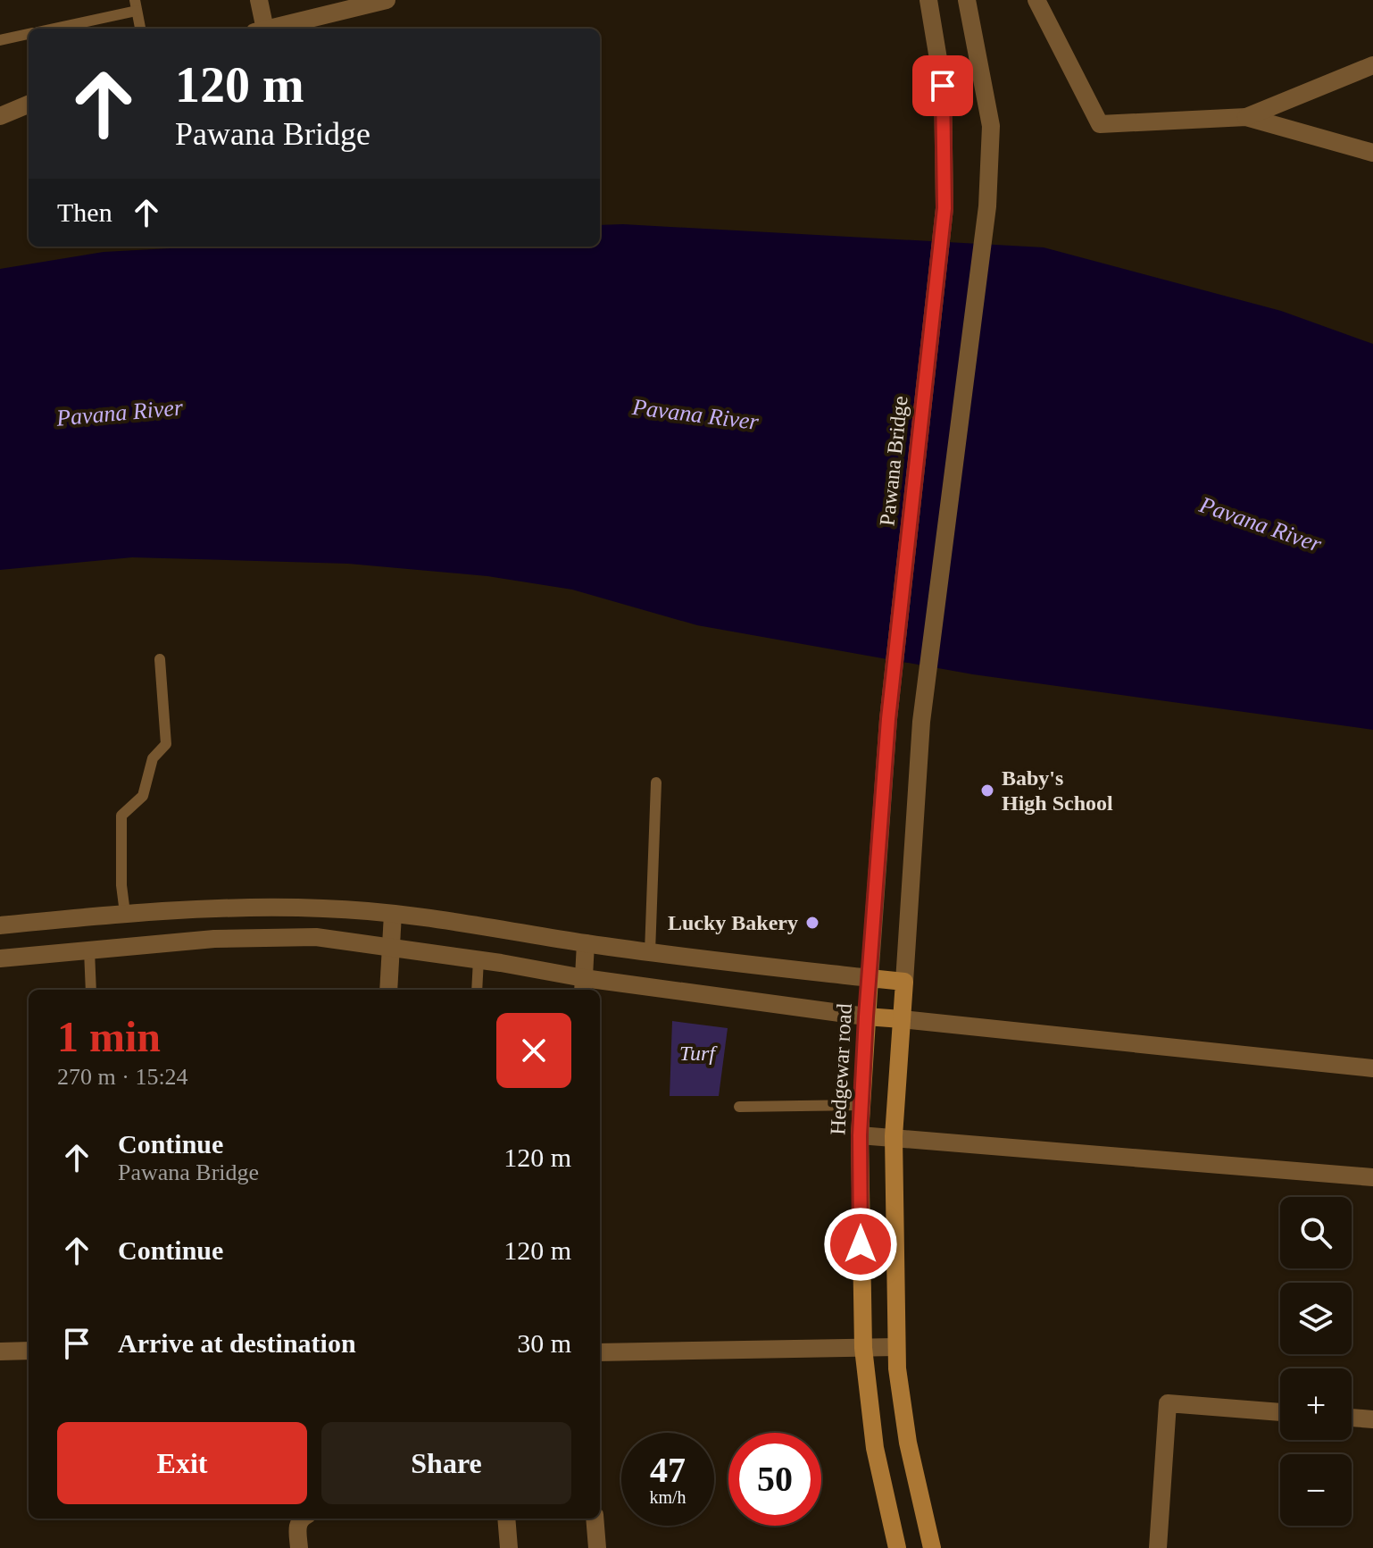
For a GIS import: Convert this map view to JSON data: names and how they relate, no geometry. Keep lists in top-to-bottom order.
{
  "streets": {
    "main road": ["Hedgewar road"],
    "street": ["Pawana Bridge"]
  },
  "crossings": [
    ["Pawana Bridge", "Hedgewar road"]
  ],
  "water": ["Pavana River"],
  "parks": ["Turf"],
  "places": ["Baby's High School", "Lucky Bakery"],
  "page": {
    "turn": ["120 m", "Pawana Bridge"],
    "then": "Then",
    "heading": ["1 min", "270 m · 15:24"],
    "list": [
      {
        "name": "Continue",
        "note": "Pawana Bridge",
        "value": "120 m"
      },
      {
        "name": "Continue",
        "value": "120 m"
      },
      {
        "name": "Arrive at destination",
        "value": "30 m"
      }
    ],
    "map_buttons": ["+", "−"],
    "buttons": ["Exit", "Share"],
    "speed": "47 km/h",
    "limit": "50"
  }
}
